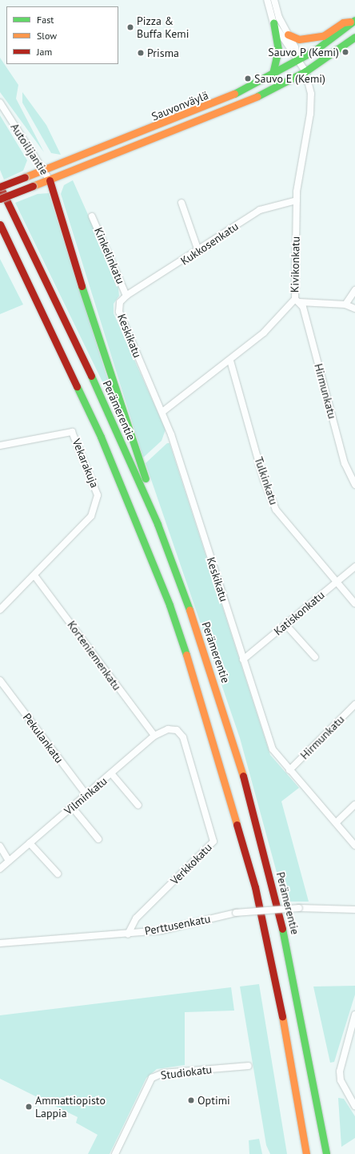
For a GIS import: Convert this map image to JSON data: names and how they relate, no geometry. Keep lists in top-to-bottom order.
{
  "streets": {
    "main road": ["Sauvonväylä", "Perämerentie"],
    "street": [
      "Autoilijantie",
      "Kukkosenkatu",
      "Kinkelinkatu",
      "Kivikonkatu",
      "Keskikatu",
      "Hirmunkatu",
      "Vekarakuja",
      "Tulkinkatu",
      "Katiskonkatu",
      "Korteniemenkatu",
      "Pekulankatu",
      "Vilminkatu",
      "Verkkokatu",
      "Perttusenkatu",
      "Studiokatu"
    ]
  },
  "crossings": [
    ["Sauvonväylä", "Autoilijantie"],
    ["Sauvonväylä", "Kivikonkatu"],
    ["Sauvonväylä", "Perämerentie"],
    ["Kukkosenkatu", "Kinkelinkatu"],
    ["Kukkosenkatu", "Kivikonkatu"],
    ["Kukkosenkatu", "Keskikatu"],
    ["Kinkelinkatu", "Keskikatu"],
    ["Kivikonkatu", "Keskikatu"],
    ["Kivikonkatu", "Hirmunkatu"],
    ["Kivikonkatu", "Tulkinkatu"],
    ["Keskikatu", "Hirmunkatu"],
    ["Keskikatu", "Katiskonkatu"],
    ["Vekarakuja", "Korteniemenkatu"],
    ["Tulkinkatu", "Katiskonkatu"],
    ["Korteniemenkatu", "Vilminkatu"],
    ["Pekulankatu", "Vilminkatu"],
    ["Vilminkatu", "Verkkokatu"],
    ["Verkkokatu", "Perttusenkatu"]
  ],
  "places": [
    "Pizza & Buffa Kemi",
    "Sauvo P (Kemi)",
    "Prisma",
    "Sauvo E (Kemi)",
    "Optimi",
    "Ammattiopisto Lappia"
  ],
  "legend": ["Fast", "Slow", "Jam"]
}
